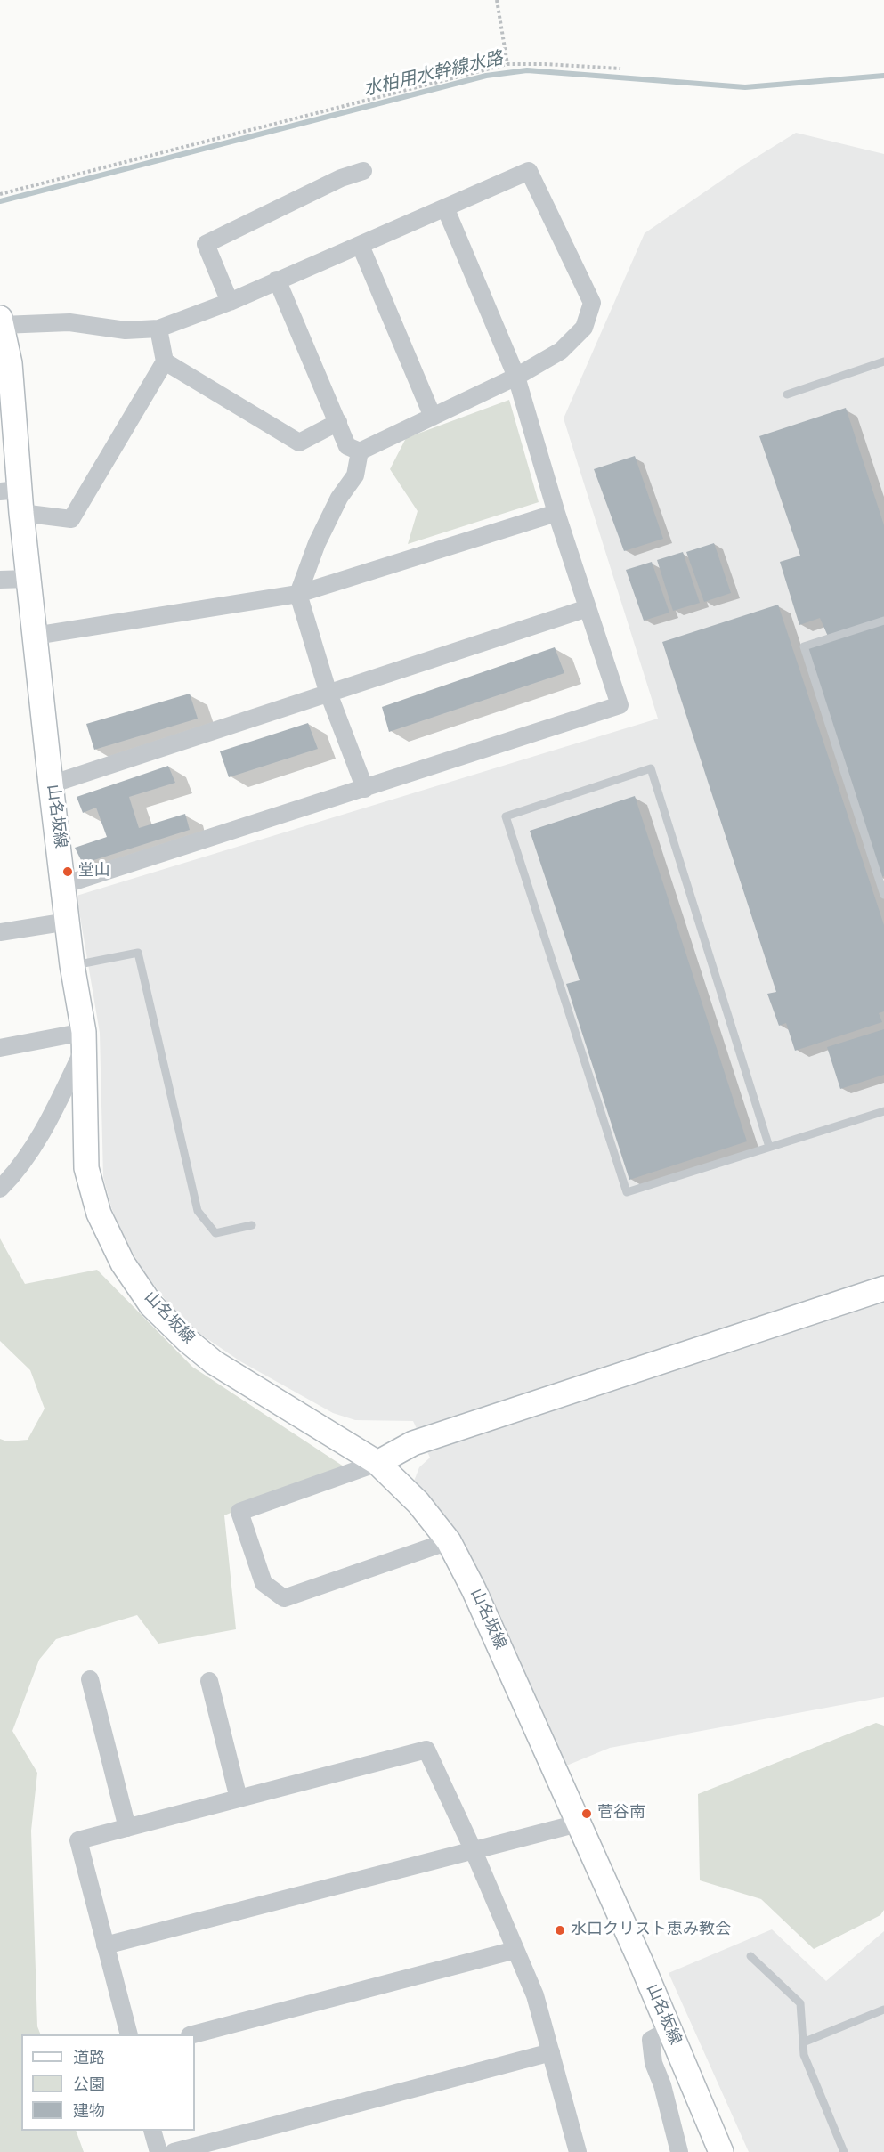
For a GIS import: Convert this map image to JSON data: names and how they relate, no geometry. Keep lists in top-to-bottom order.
{
  "streets": {
    "main road": ["山名坂線"]
  },
  "water": ["水柏用水幹線水路"],
  "places": ["堂山", "菅谷南", "水口クリスト恵み教会"],
  "legend": ["道路", "公園", "建物"]
}
